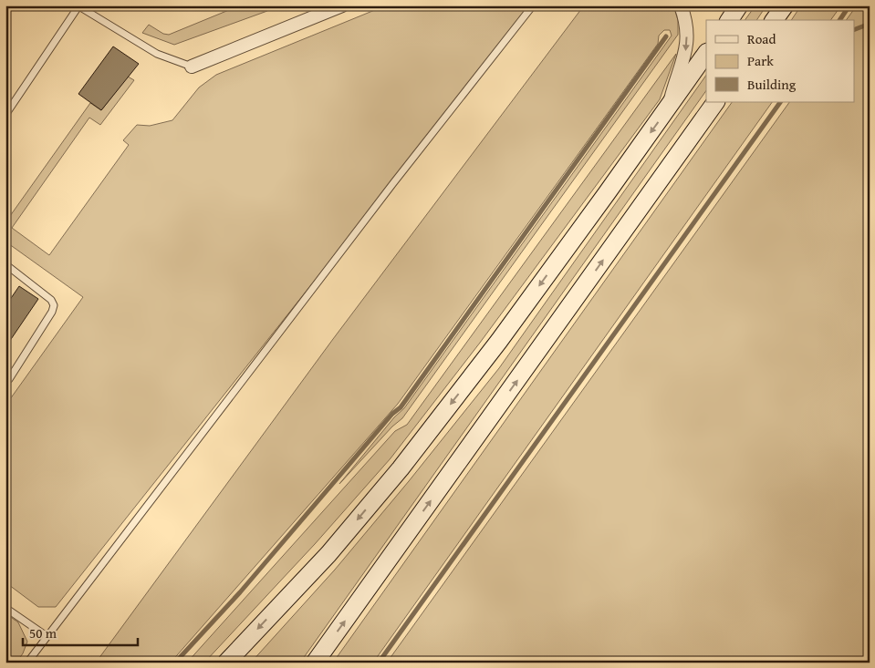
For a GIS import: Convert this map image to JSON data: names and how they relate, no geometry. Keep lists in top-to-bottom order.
{
  "legend": ["Road", "Park", "Building"],
  "scale_bar": "50 m"
}
